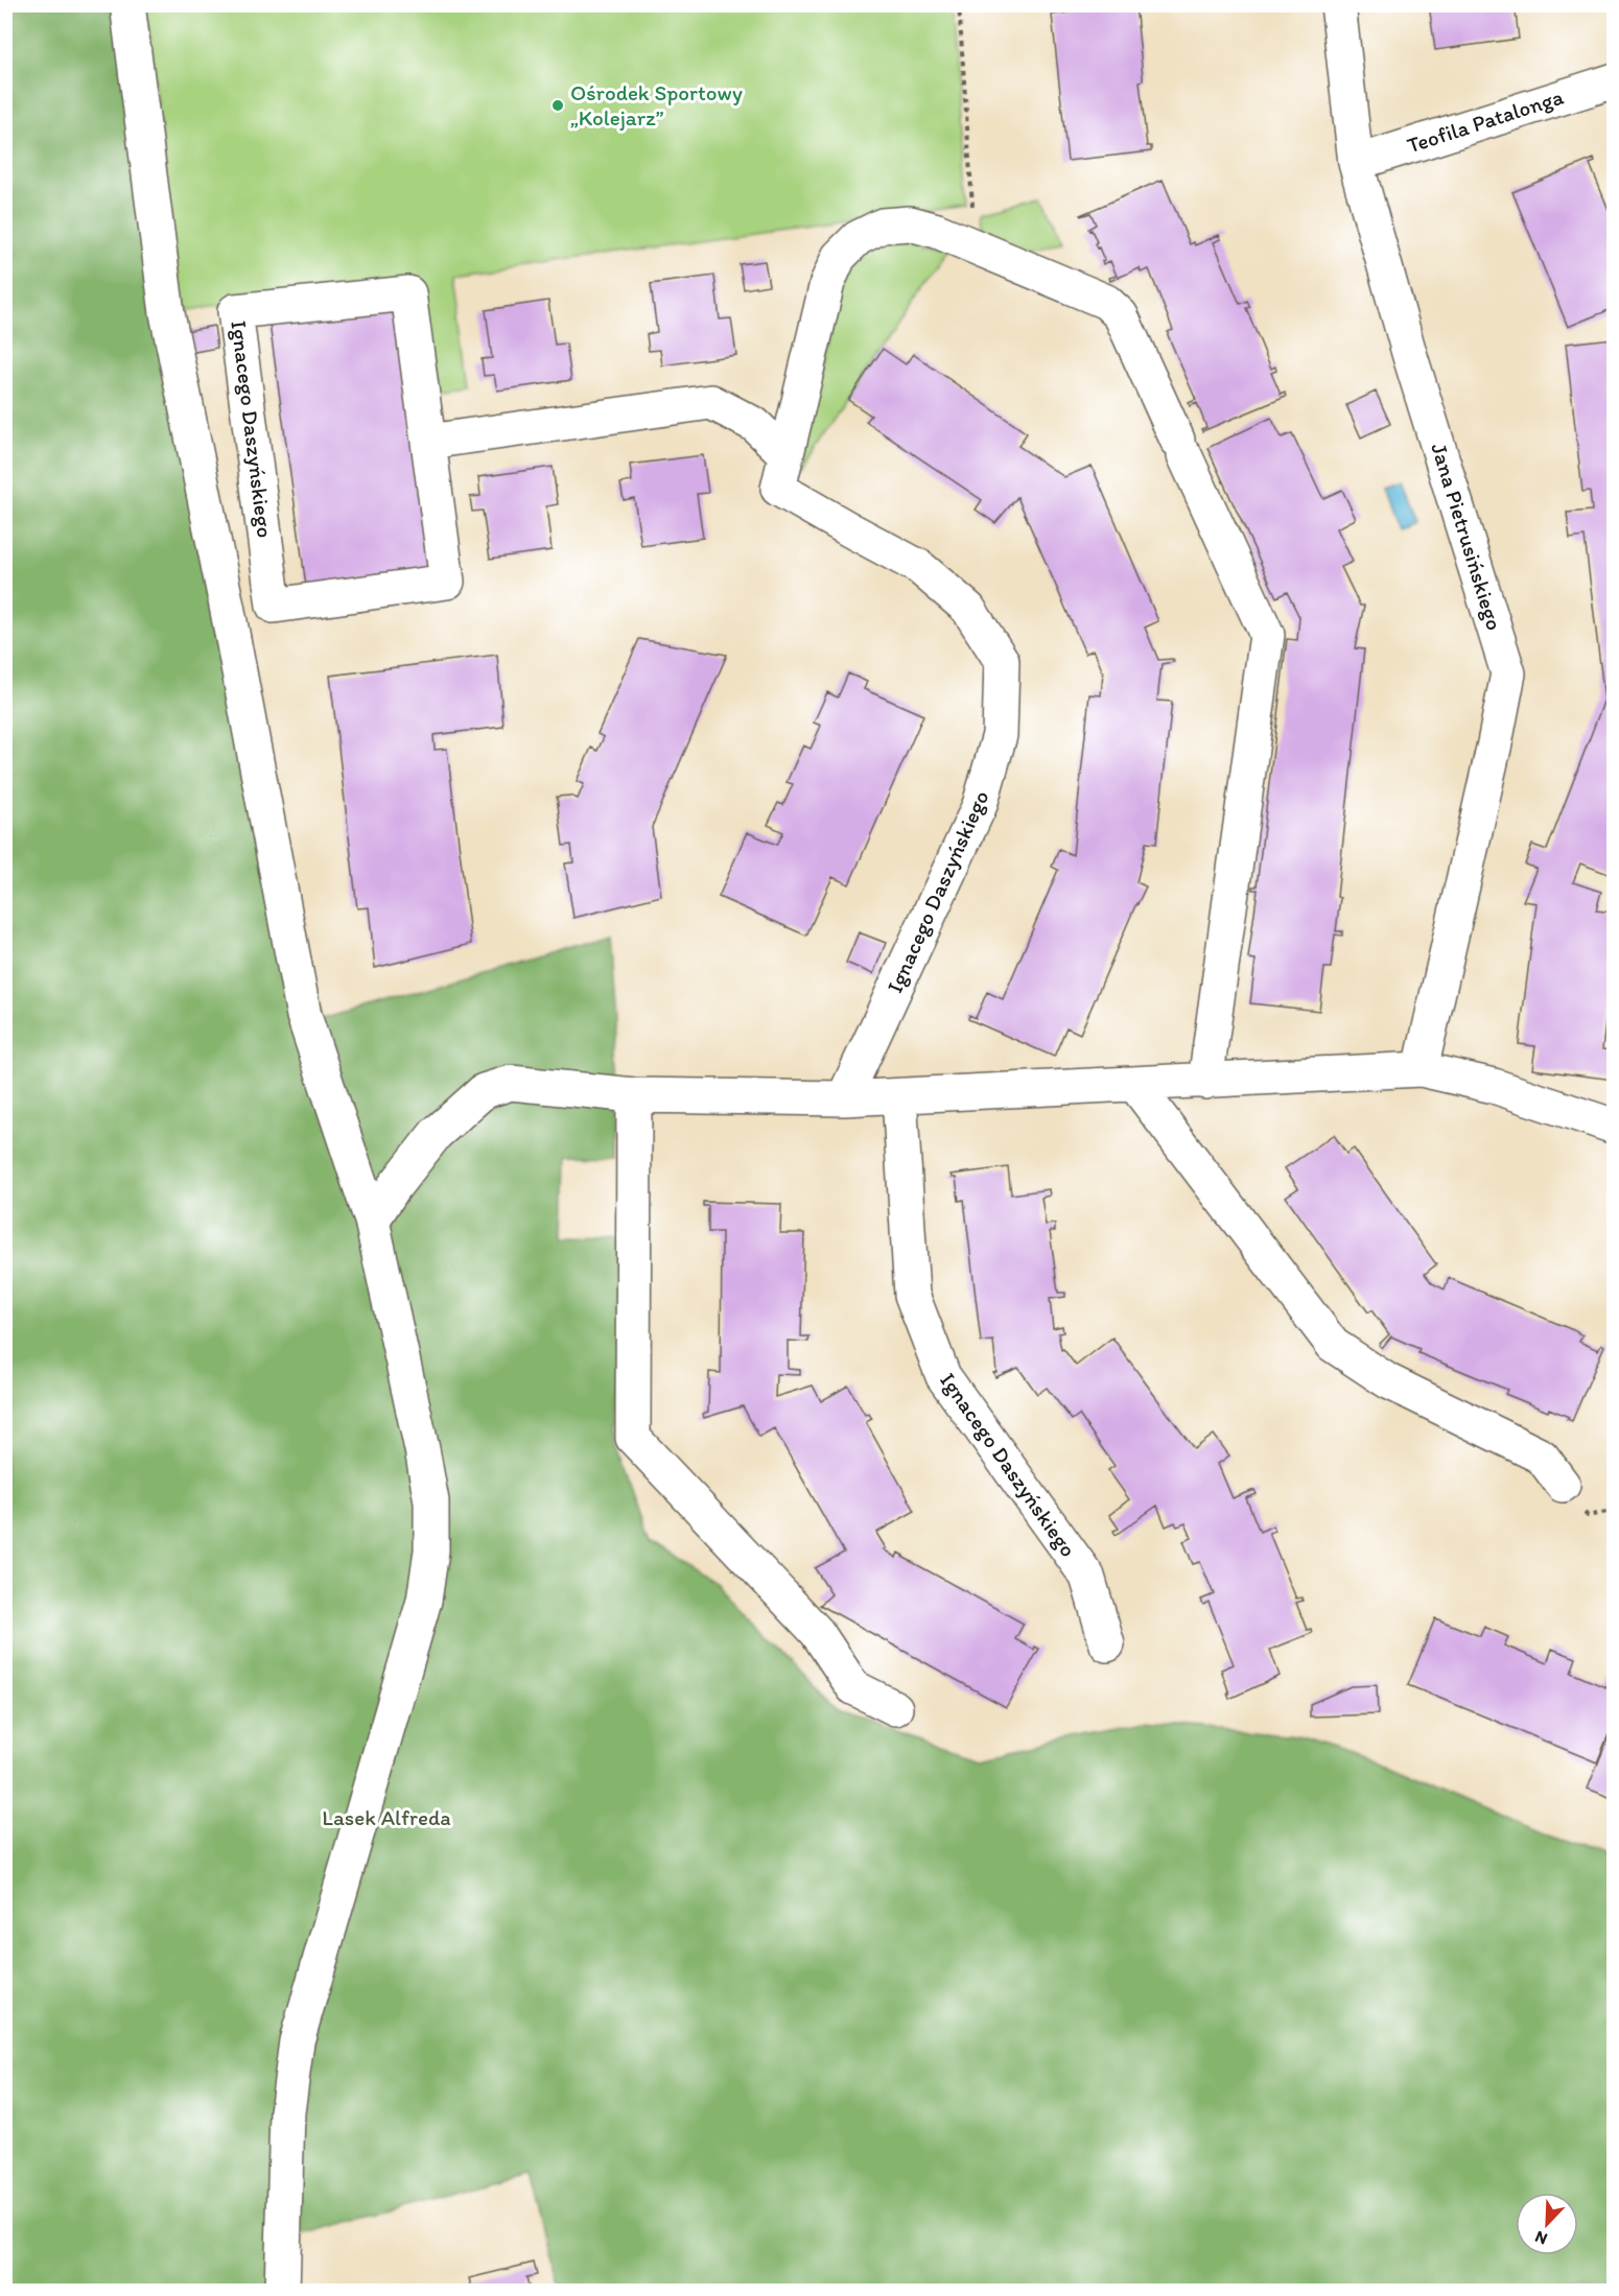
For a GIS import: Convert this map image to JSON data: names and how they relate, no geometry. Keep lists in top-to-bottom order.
{
  "streets": {
    "street": ["Teofila Patalonga", "Ignacego Daszyńskiego", "Jana Pietrusińskiego"]
  },
  "crossings": [
    ["Teofila Patalonga", "Jana Pietrusińskiego"]
  ],
  "parks": ["Lasek Alfreda"],
  "places": ["Ośrodek Sportowy „Kolejarz”"],
  "north": "bottom left"
}
